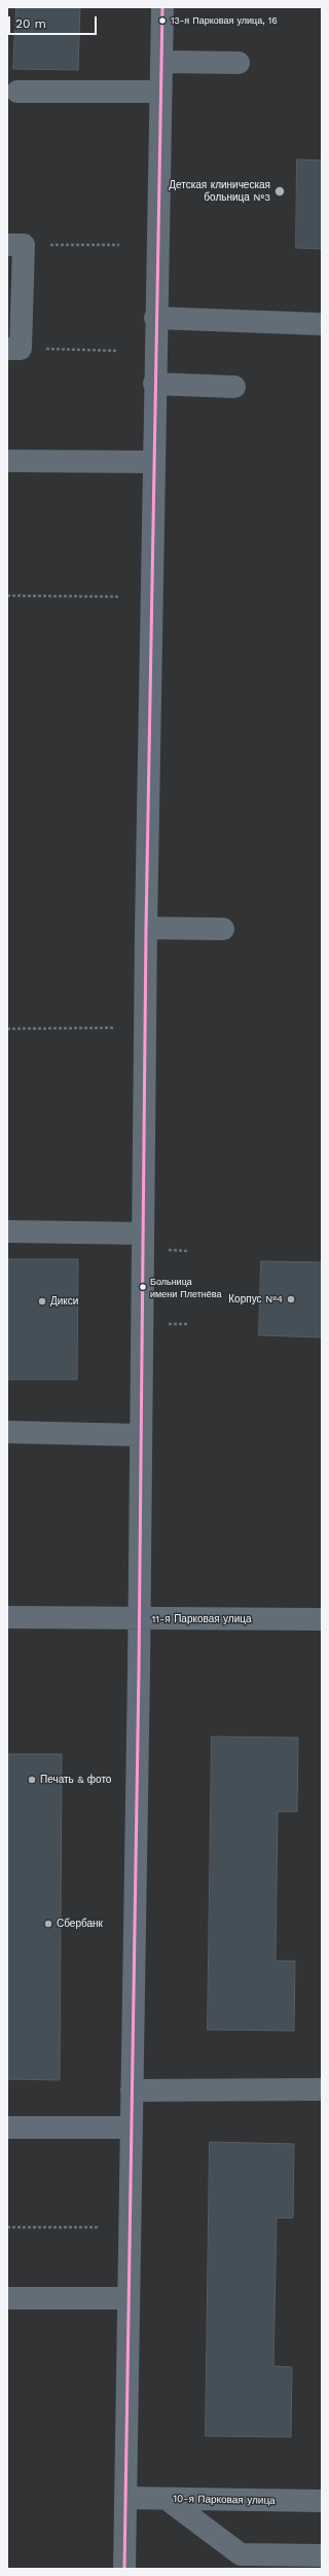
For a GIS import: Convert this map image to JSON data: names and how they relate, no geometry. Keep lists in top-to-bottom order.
{
  "streets": {
    "street": ["11-я Парковая улица", "10-я Парковая улица"]
  },
  "places": [
    "13-я Парковая улица, 16",
    "Детская клиническая больница №3",
    "Больница имени Плетнёва",
    "Корпус №4",
    "Дикси",
    "Печать & фото",
    "Сбербанк"
  ],
  "scale_bar": "20 m"
}
